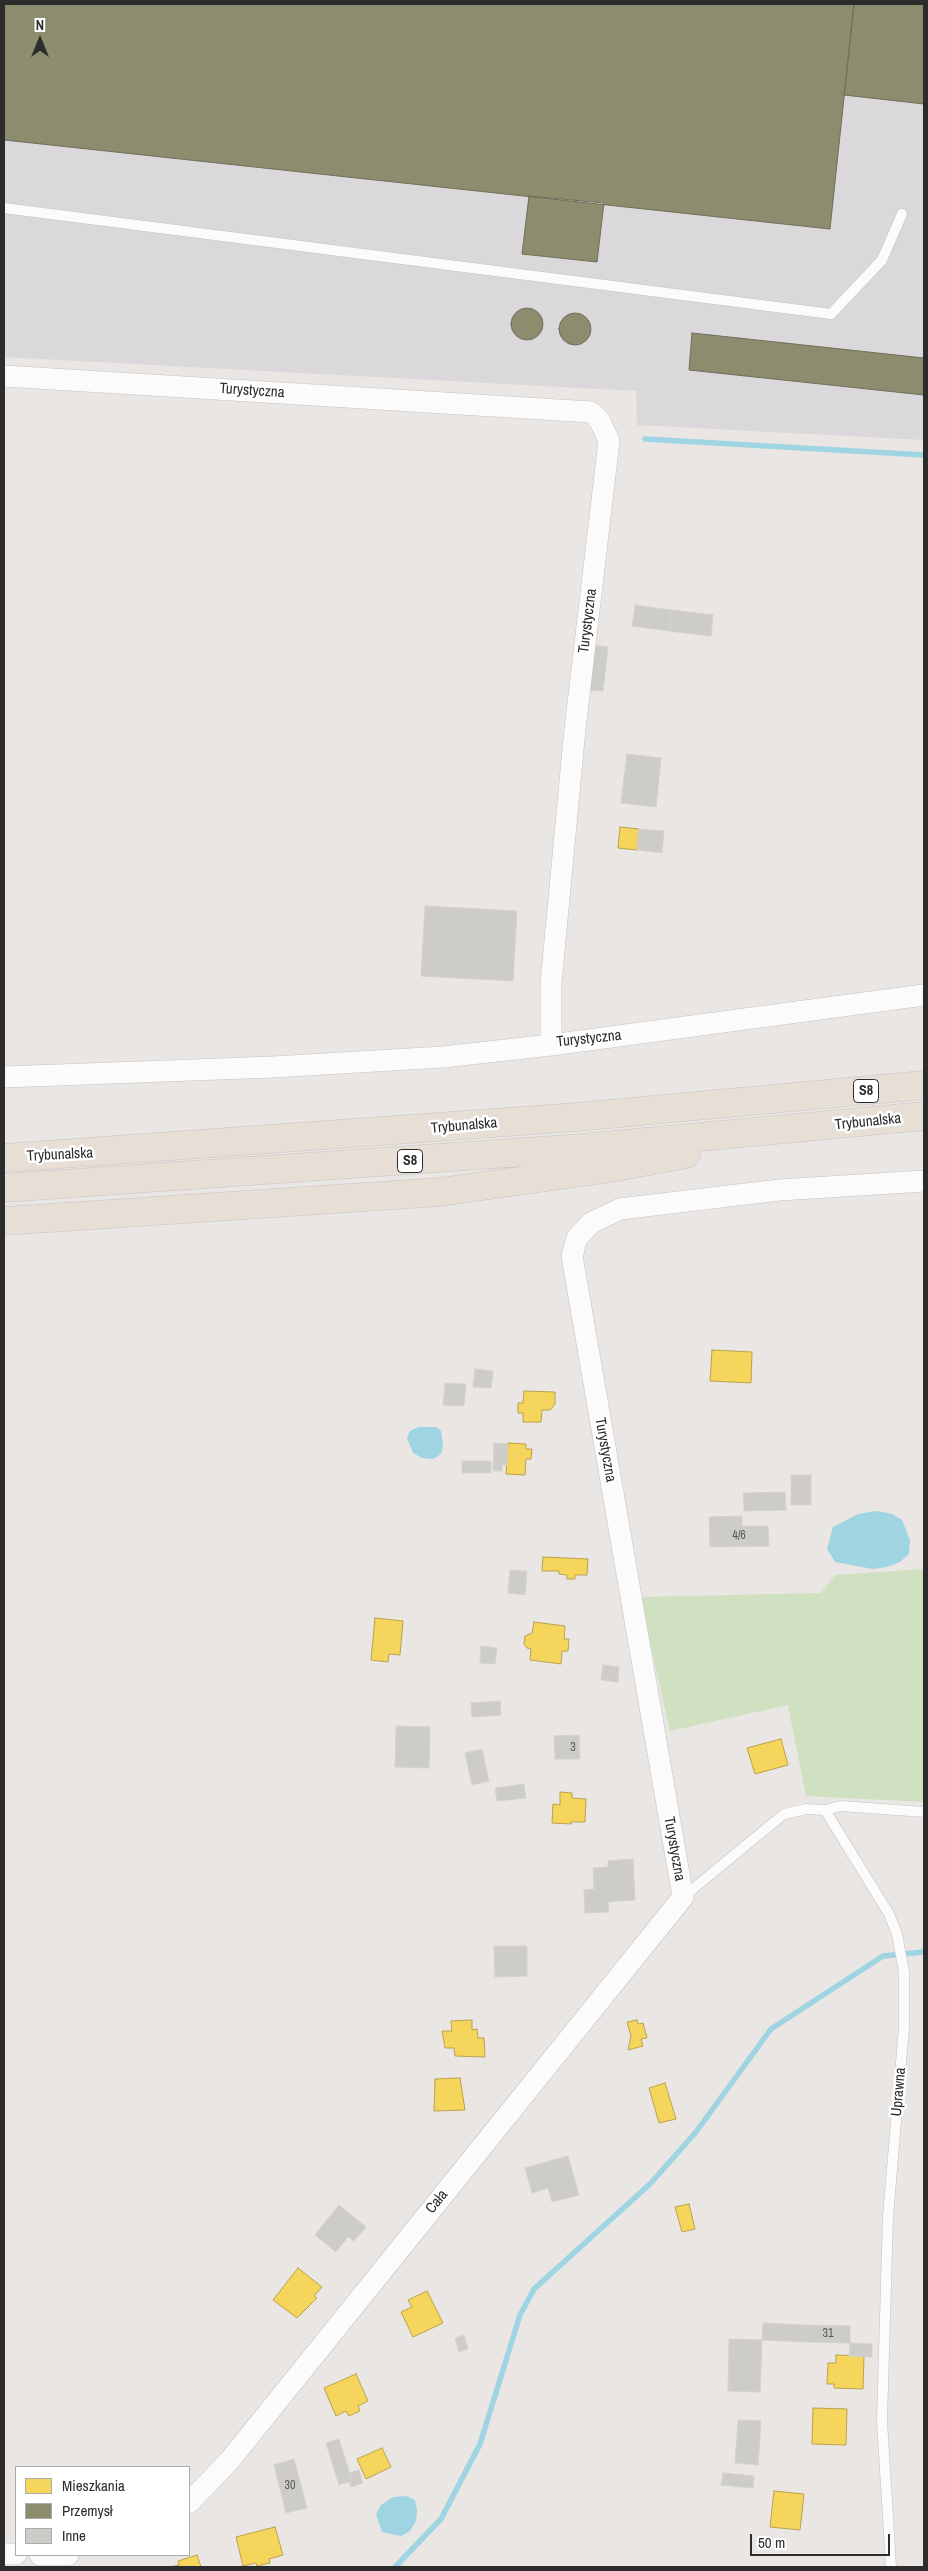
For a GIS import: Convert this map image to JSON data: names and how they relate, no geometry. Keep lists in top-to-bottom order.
{
  "streets": {
    "highway": ["S8", "Trybunalska"],
    "street": ["Turystyczna", "Cała"],
    "lane": ["Uprawna"]
  },
  "crossings": [
    ["Turystyczna", "Cała"]
  ],
  "house_numbers": [
    "4/6",
    "3",
    "31",
    "30"
  ],
  "legend": ["Mieszkania", "Przemysł", "Inne"],
  "scale_bar": "50 m",
  "north": "top"
}
